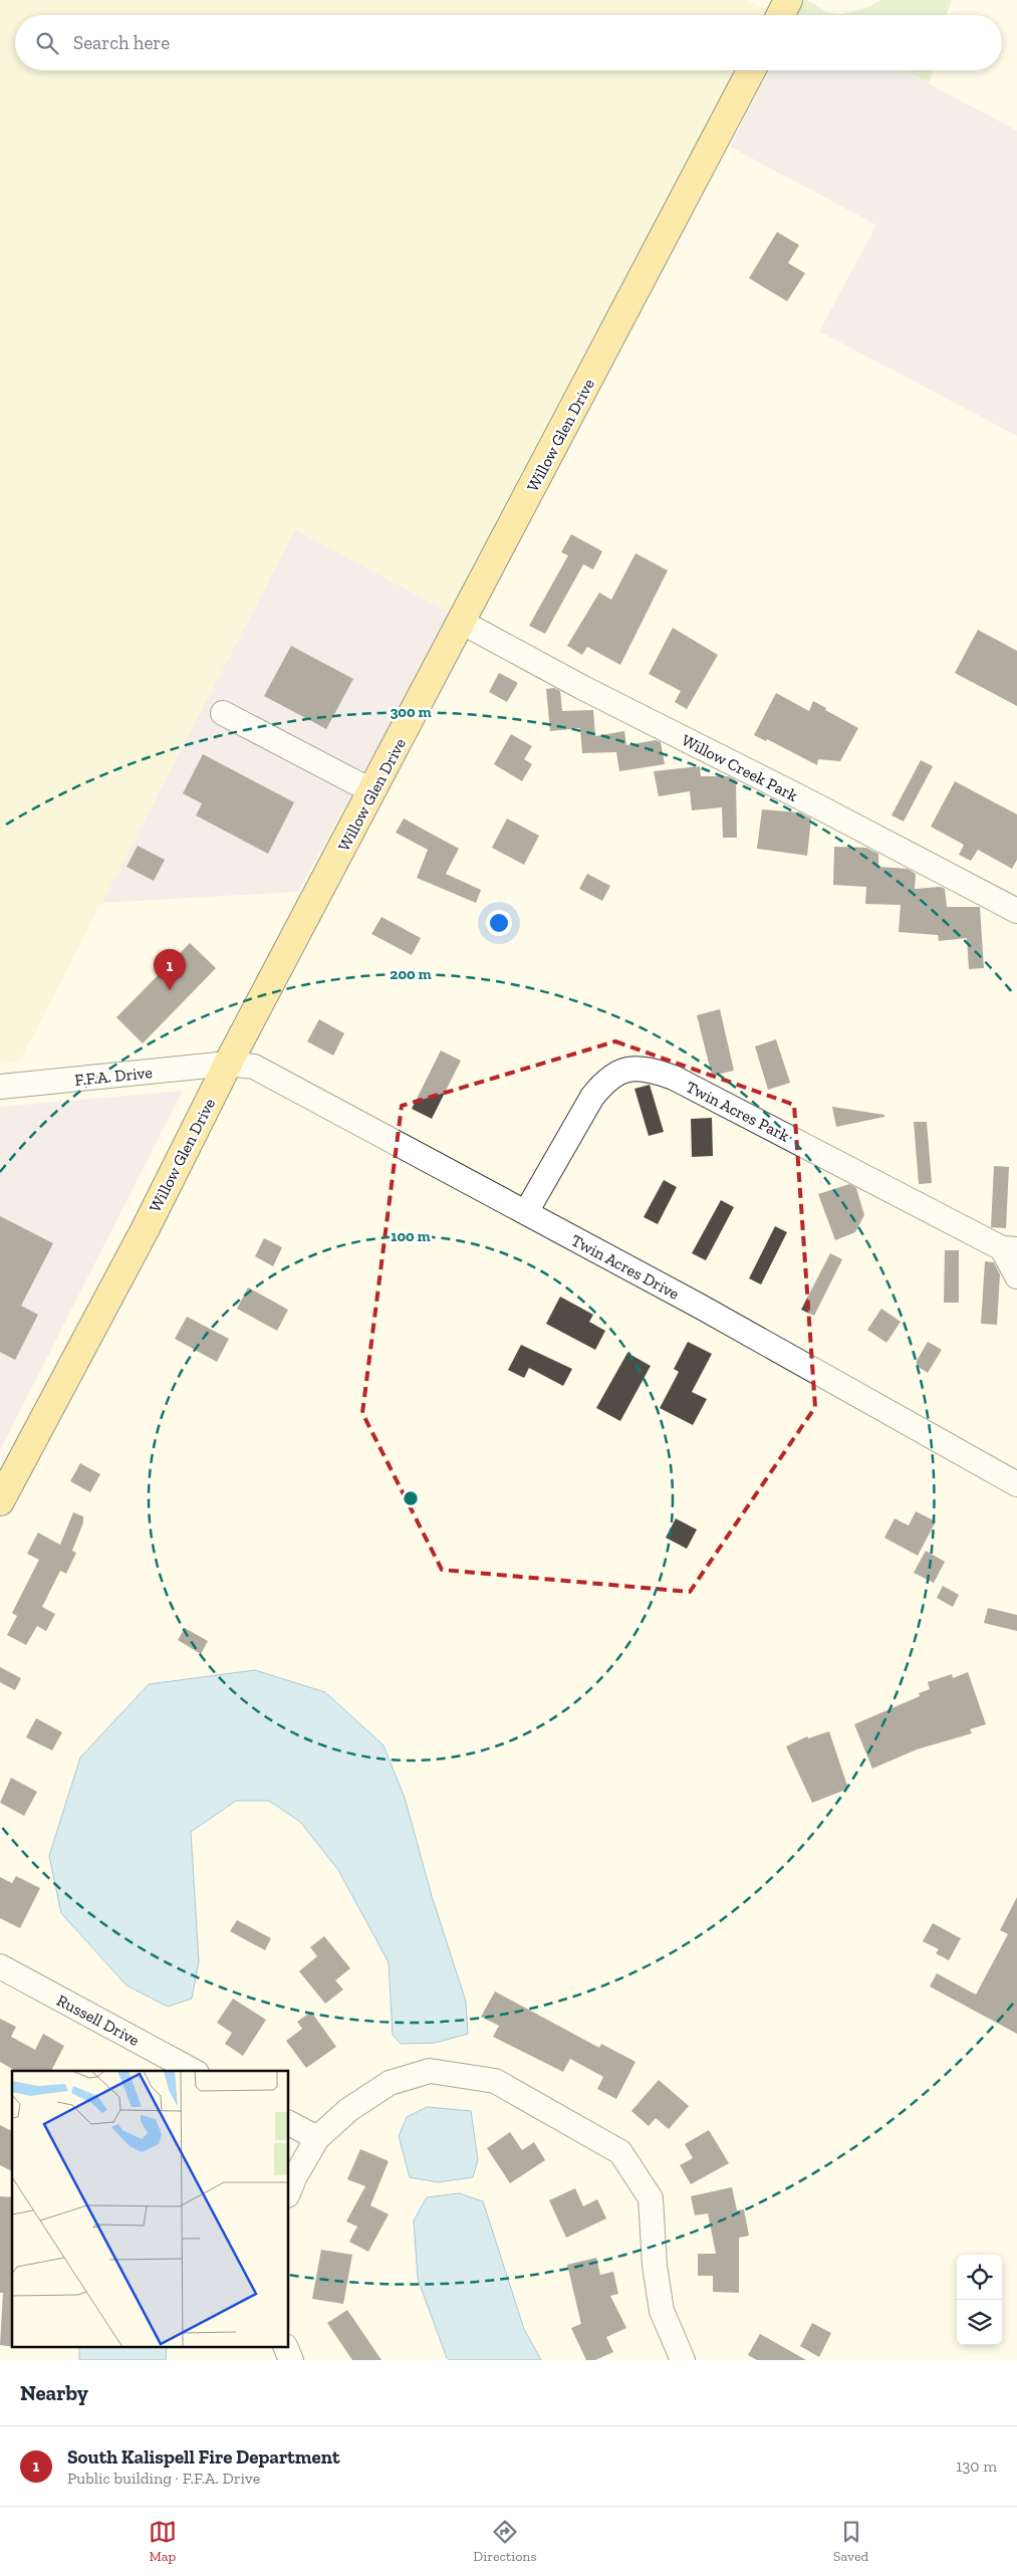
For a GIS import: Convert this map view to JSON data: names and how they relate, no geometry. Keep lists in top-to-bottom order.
{
  "streets": {
    "main road": ["Willow Glen Drive"],
    "street": [
      "Willow Creek Park",
      "F.F.A. Drive",
      "Twin Acres Park",
      "Twin Acres Drive",
      "Russell Drive"
    ]
  },
  "crossings": [
    ["Willow Glen Drive", "Willow Creek Park"],
    ["Willow Glen Drive", "F.F.A. Drive"],
    ["Willow Glen Drive", "Twin Acres Drive"],
    ["F.F.A. Drive", "Twin Acres Drive"],
    ["Twin Acres Park", "Twin Acres Drive"]
  ],
  "page": {
    "search": "Search here",
    "pins": "1",
    "heading": "Nearby",
    "list": [
      {
        "mark": "1",
        "name": "South Kalispell Fire Department",
        "note": "Public building · F.F.A. Drive",
        "value": "130 m"
      }
    ],
    "nav": ["Map", "Directions", "Saved"]
  },
  "rings": ["300 m", "200 m", "100 m"]
}
